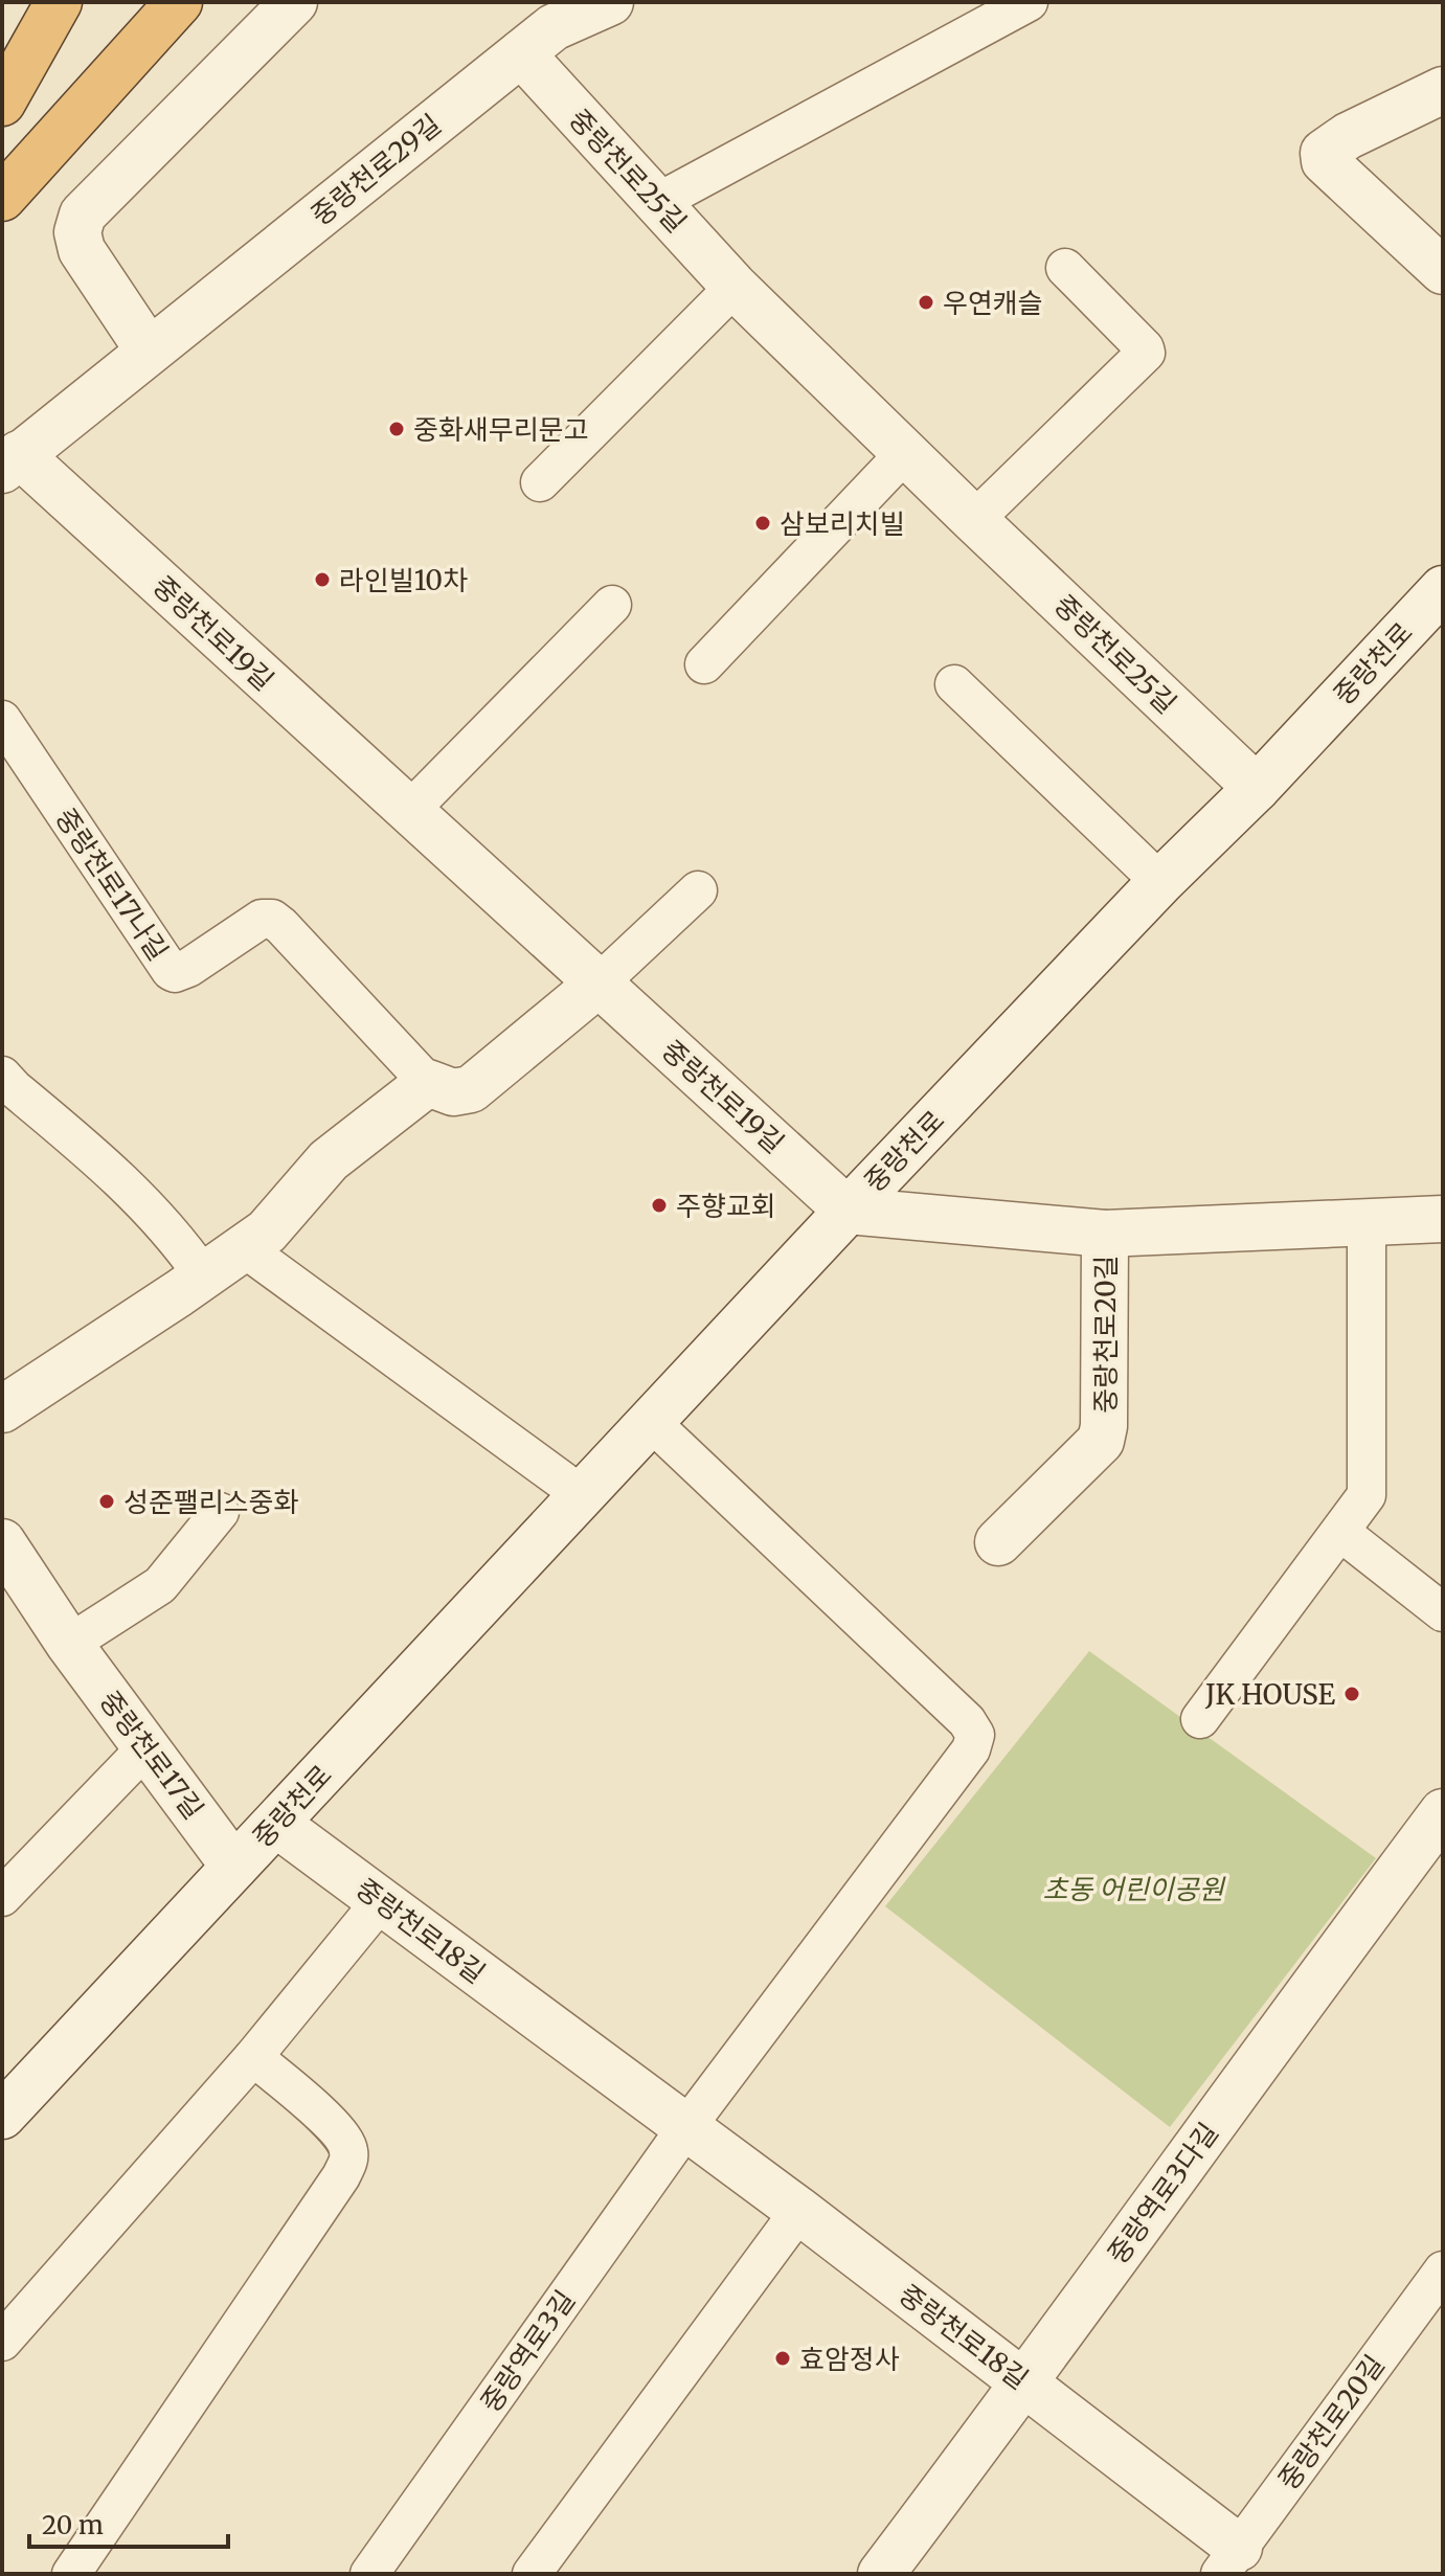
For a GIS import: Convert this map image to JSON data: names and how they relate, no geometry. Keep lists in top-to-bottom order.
{
  "streets": {
    "street": [
      "중랑천로29길",
      "중랑천로25길",
      "중랑천로19길",
      "중랑천로",
      "중랑천로20길",
      "중랑천로17길",
      "중랑천로18길",
      "중랑역로3다길"
    ],
    "lane": ["중랑천로17나길", "중랑역로3길"]
  },
  "crossings": [
    ["중랑천로29길", "중랑천로25길"],
    ["중랑천로29길", "중랑천로19길"],
    ["중랑천로25길", "중랑천로"],
    ["중랑천로19길", "중랑천로"],
    ["중랑천로19길", "중랑천로20길"],
    ["중랑천로", "중랑천로20길"],
    ["중랑천로", "중랑천로17길"],
    ["중랑천로", "중랑천로18길"],
    ["중랑천로20길", "중랑천로18길"],
    ["중랑천로18길", "중랑역로3다길"],
    ["중랑천로18길", "중랑역로3길"]
  ],
  "parks": ["초동 어린이공원"],
  "places": [
    "우연캐슬",
    "중화새무리문고",
    "삼보리치빌",
    "라인빌10차",
    "주향교회",
    "성준팰리스중화",
    "JK HOUSE",
    "효암정사"
  ],
  "scale_bar": "20 m"
}
